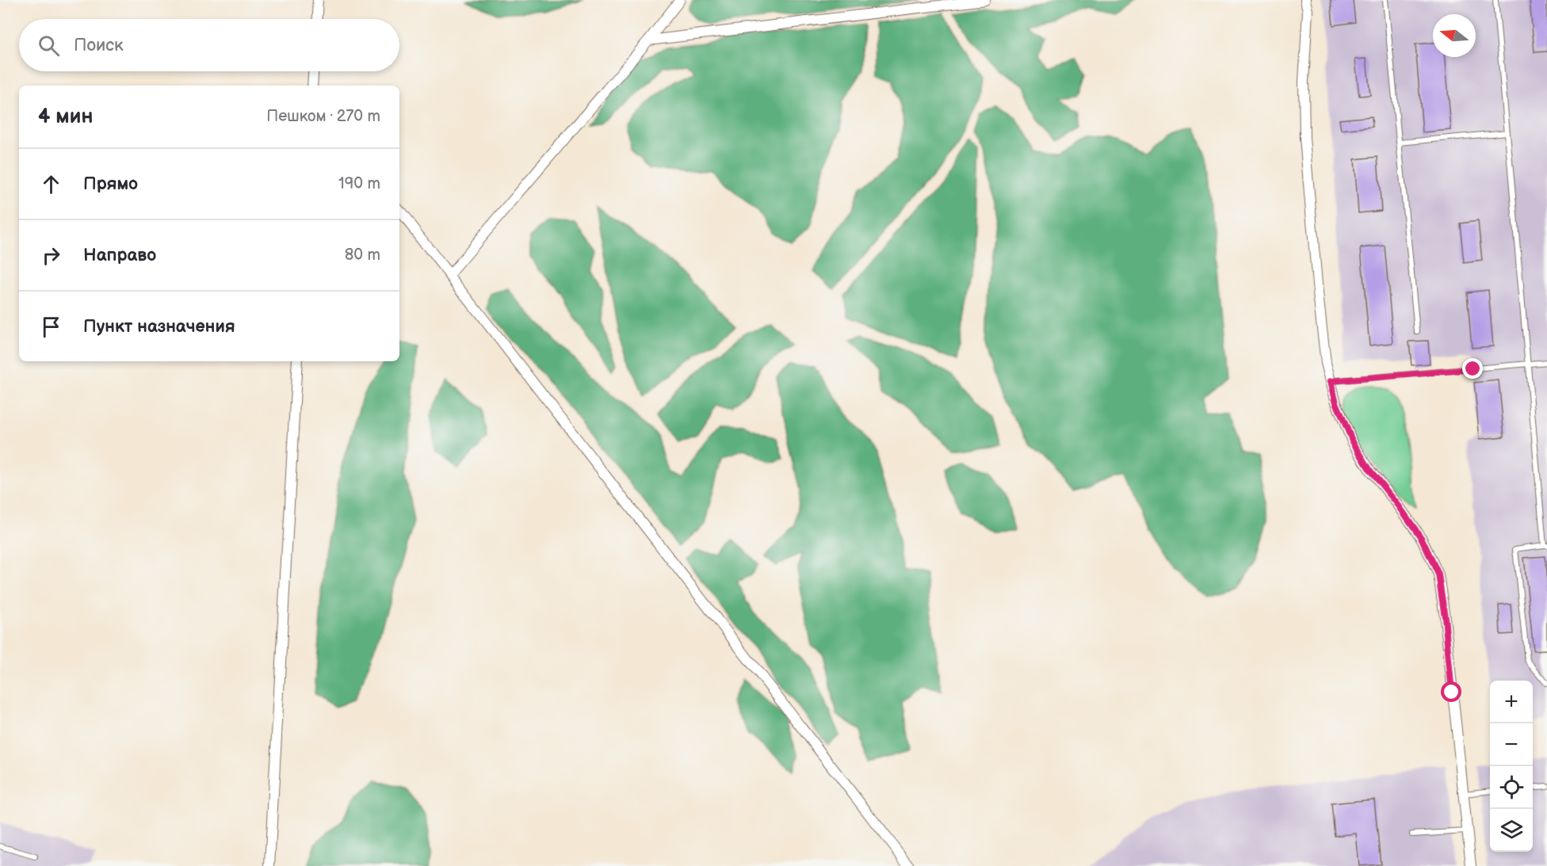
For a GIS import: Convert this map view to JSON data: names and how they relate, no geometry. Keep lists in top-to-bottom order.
{
  "north": "left",
  "page": {
    "search": "Поиск",
    "heading": ["4 мин", "Пешком · 270 m"],
    "list": [
      ["Прямо", "190 m"],
      ["Направо", "80 m"],
      "Пункт назначения"
    ],
    "map_buttons": ["+", "−"]
  }
}
